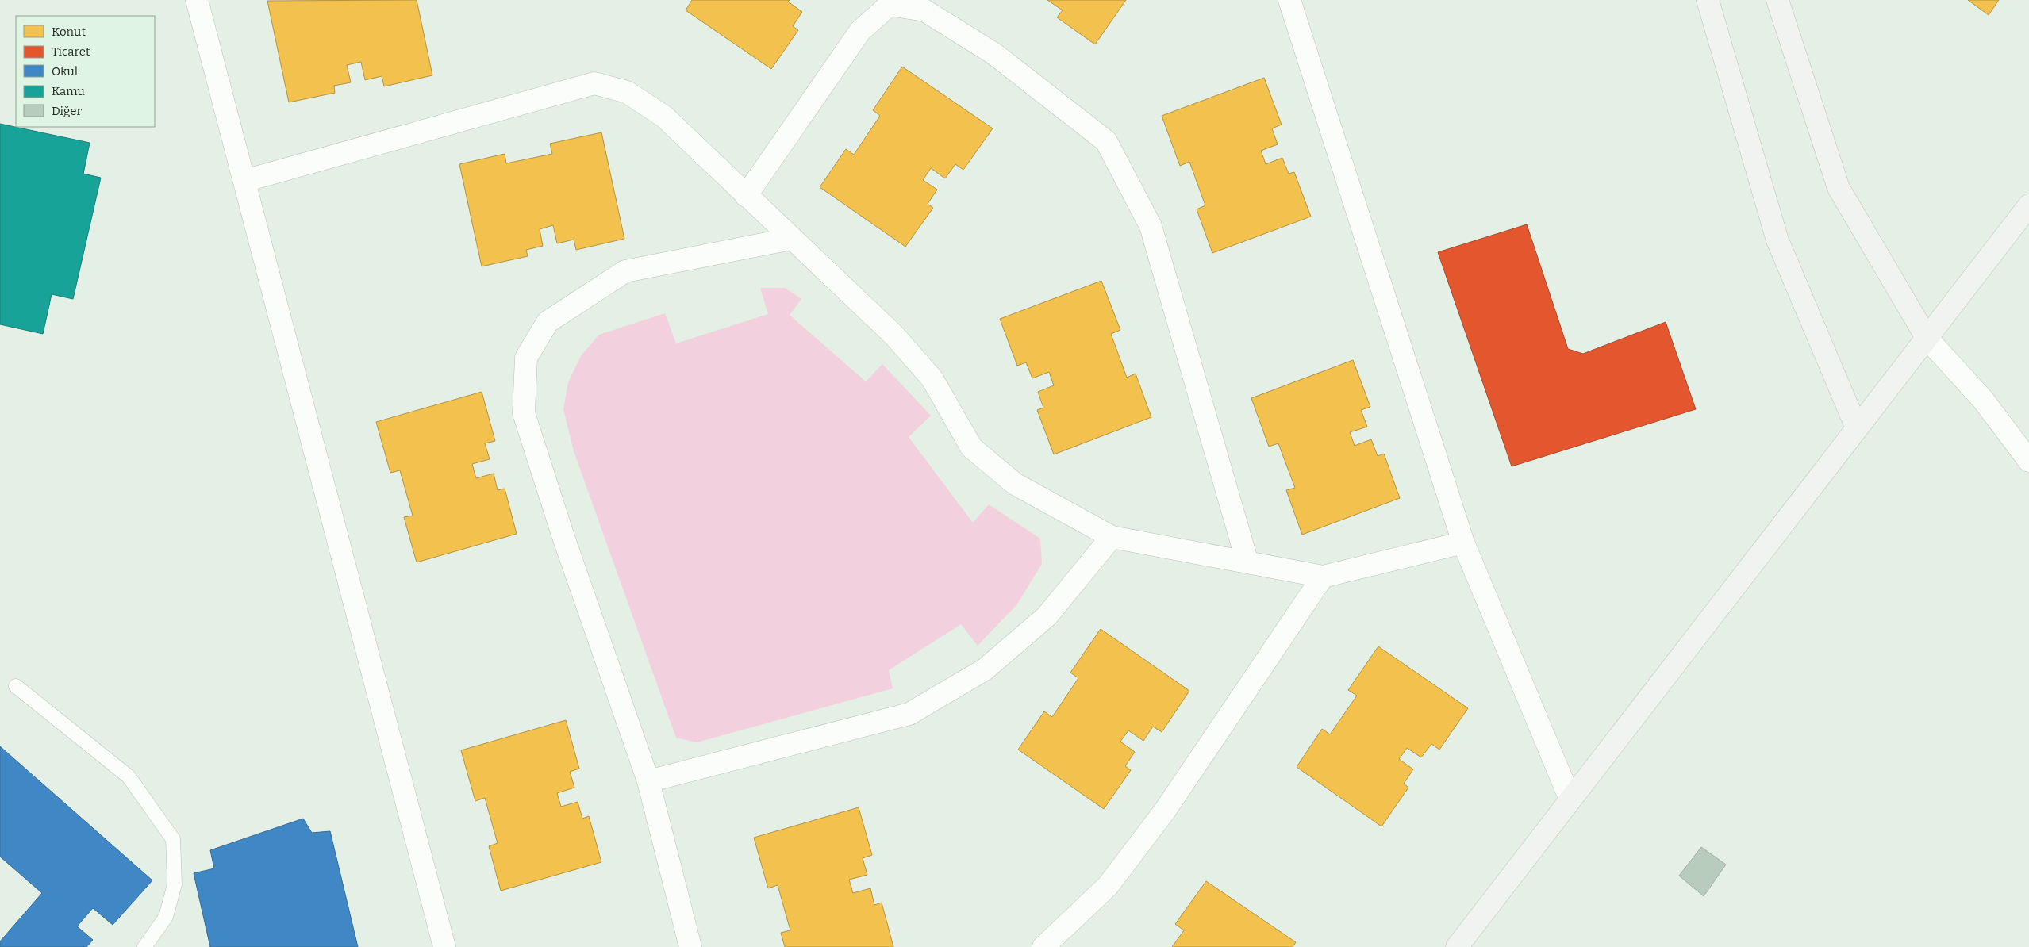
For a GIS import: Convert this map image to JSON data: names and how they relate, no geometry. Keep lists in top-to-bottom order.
{
  "legend": [
    "Konut",
    "Ticaret",
    "Okul",
    "Kamu",
    "Diğer"
  ]
}
